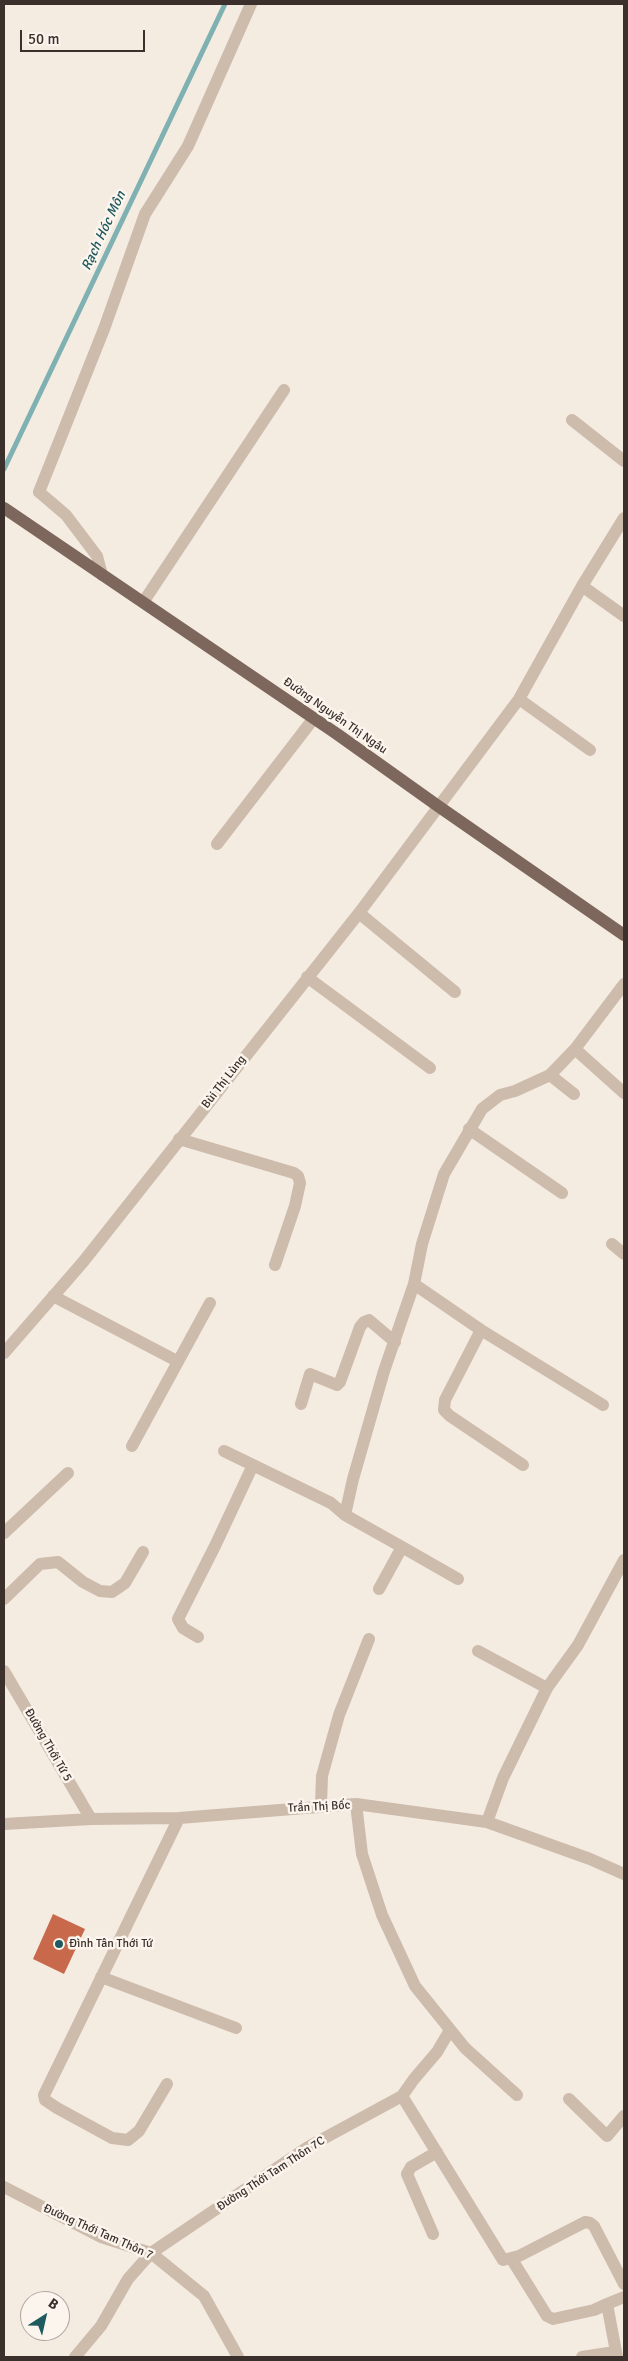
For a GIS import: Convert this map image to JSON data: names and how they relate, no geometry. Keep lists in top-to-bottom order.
{
  "streets": {
    "main road": ["Đường Nguyễn Thị Ngâu"],
    "street": [
      "Bùi Thị Lùng",
      "Đường Thới Tứ 5",
      "Trần Thị Bốc",
      "Đường Thới Tam Thôn 7C",
      "Đường Thới Tam Thôn 7"
    ]
  },
  "crossings": [
    ["Đường Nguyễn Thị Ngâu", "Bùi Thị Lùng"],
    ["Đường Thới Tứ 5", "Trần Thị Bốc"],
    ["Đường Thới Tam Thôn 7C", "Đường Thới Tam Thôn 7"]
  ],
  "water": ["Rạch Hóc Môn"],
  "places": ["Đình Tân Thới Tứ"],
  "scale_bar": "50 m",
  "north": "top right"
}
